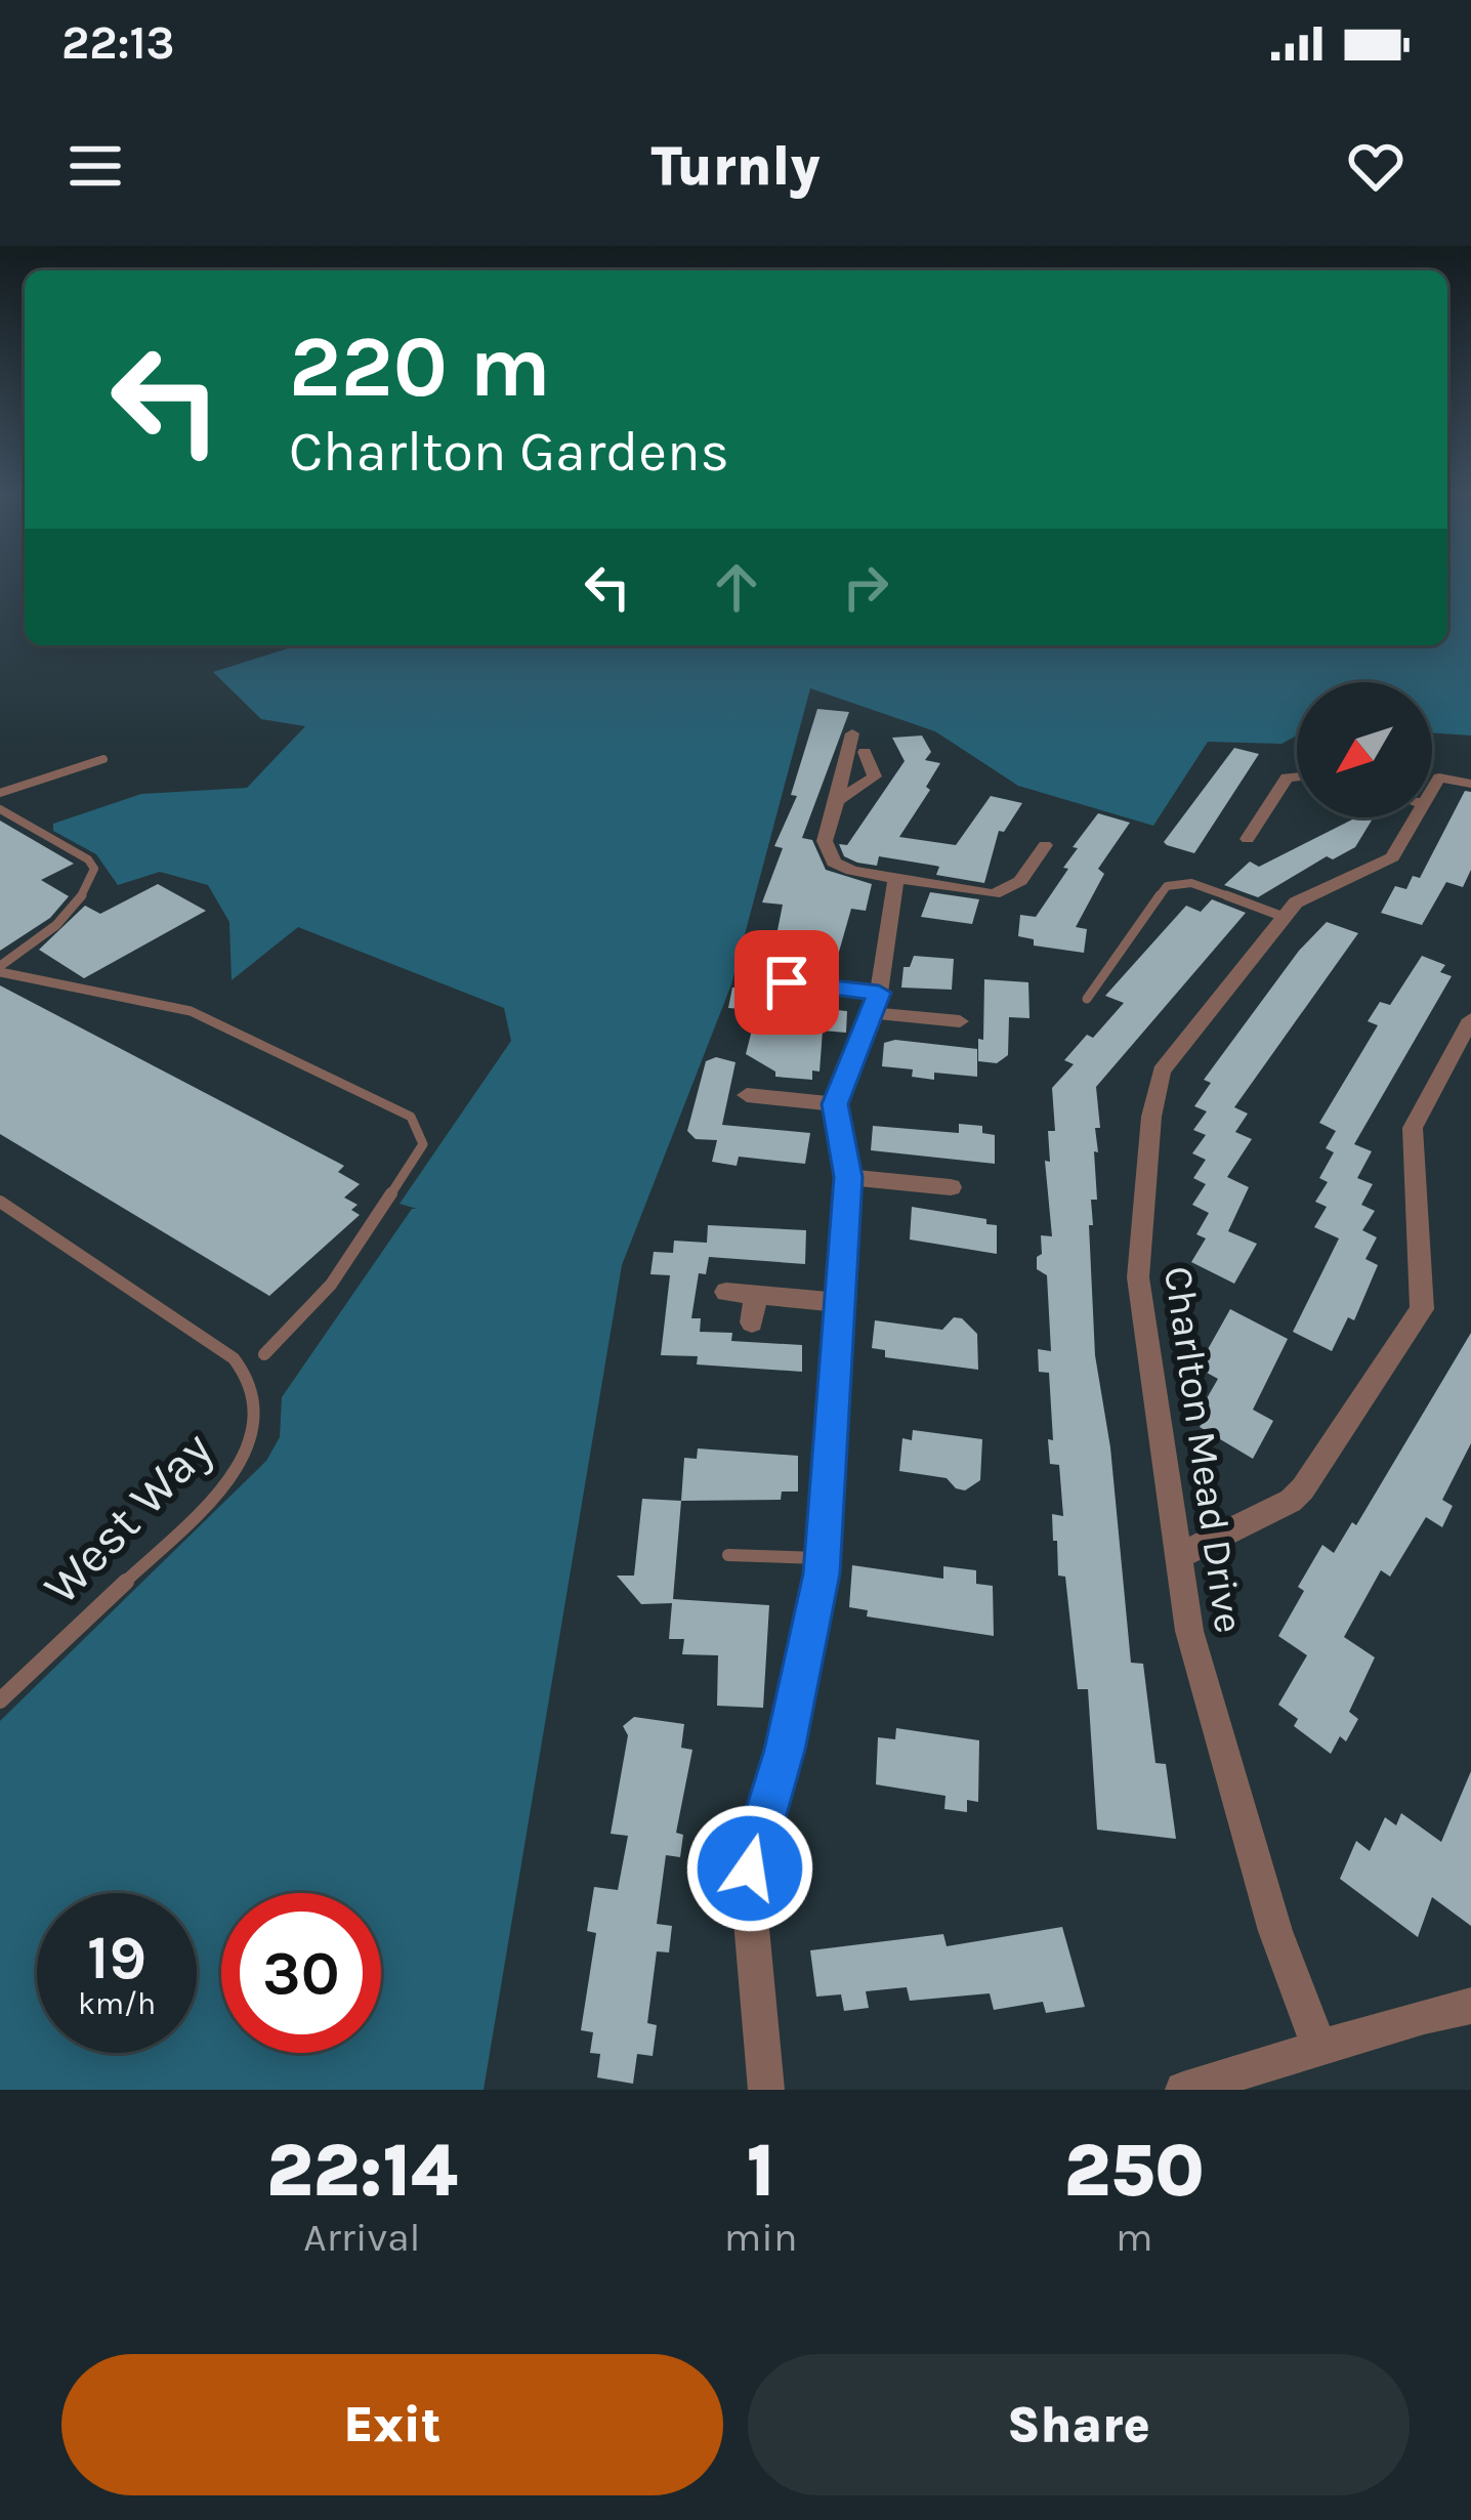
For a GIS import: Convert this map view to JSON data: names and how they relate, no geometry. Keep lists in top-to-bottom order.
{
  "streets": {
    "street": ["Charlton Mead Drive"],
    "lane": ["West Way"]
  },
  "north": "bottom left",
  "page": {
    "status": "22:13",
    "header": "Turnly",
    "turn": ["220 m", "Charlton Gardens"],
    "speed": "19 km/h",
    "limit": "30",
    "eta": [
      "22:14",
      "Arrival",
      "1",
      "min",
      "250",
      "m"
    ],
    "buttons": ["Exit", "Share"]
  }
}
